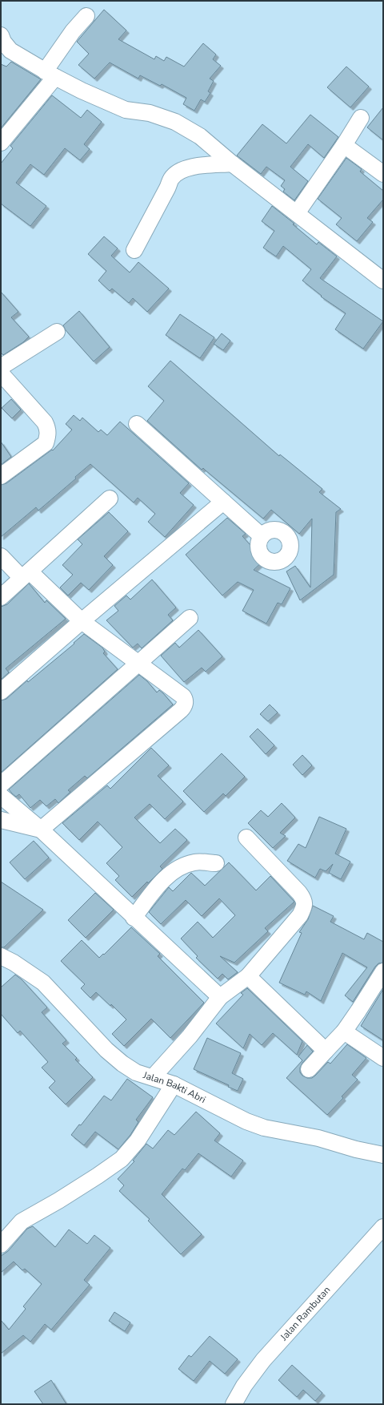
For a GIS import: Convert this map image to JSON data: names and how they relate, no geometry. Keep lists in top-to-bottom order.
{
  "streets": {
    "street": ["Jalan Bakti Abri", "Jalan Rambutan"]
  }
}
